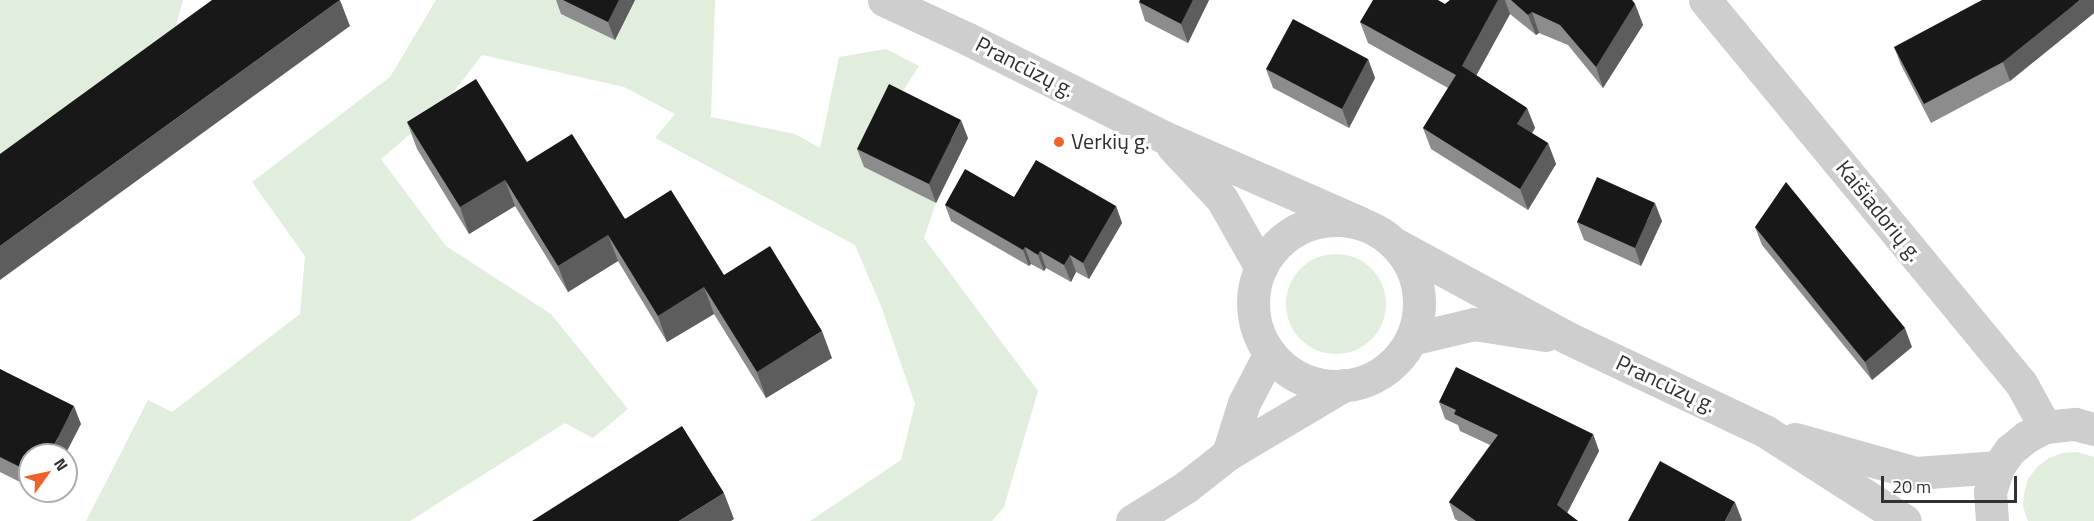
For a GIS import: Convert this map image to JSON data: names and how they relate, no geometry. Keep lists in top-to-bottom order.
{
  "streets": {
    "street": ["Prancūzų g.", "Kaišiadorių g."]
  },
  "places": ["Verkių g."],
  "scale_bar": "20 m",
  "north": "top right"
}
